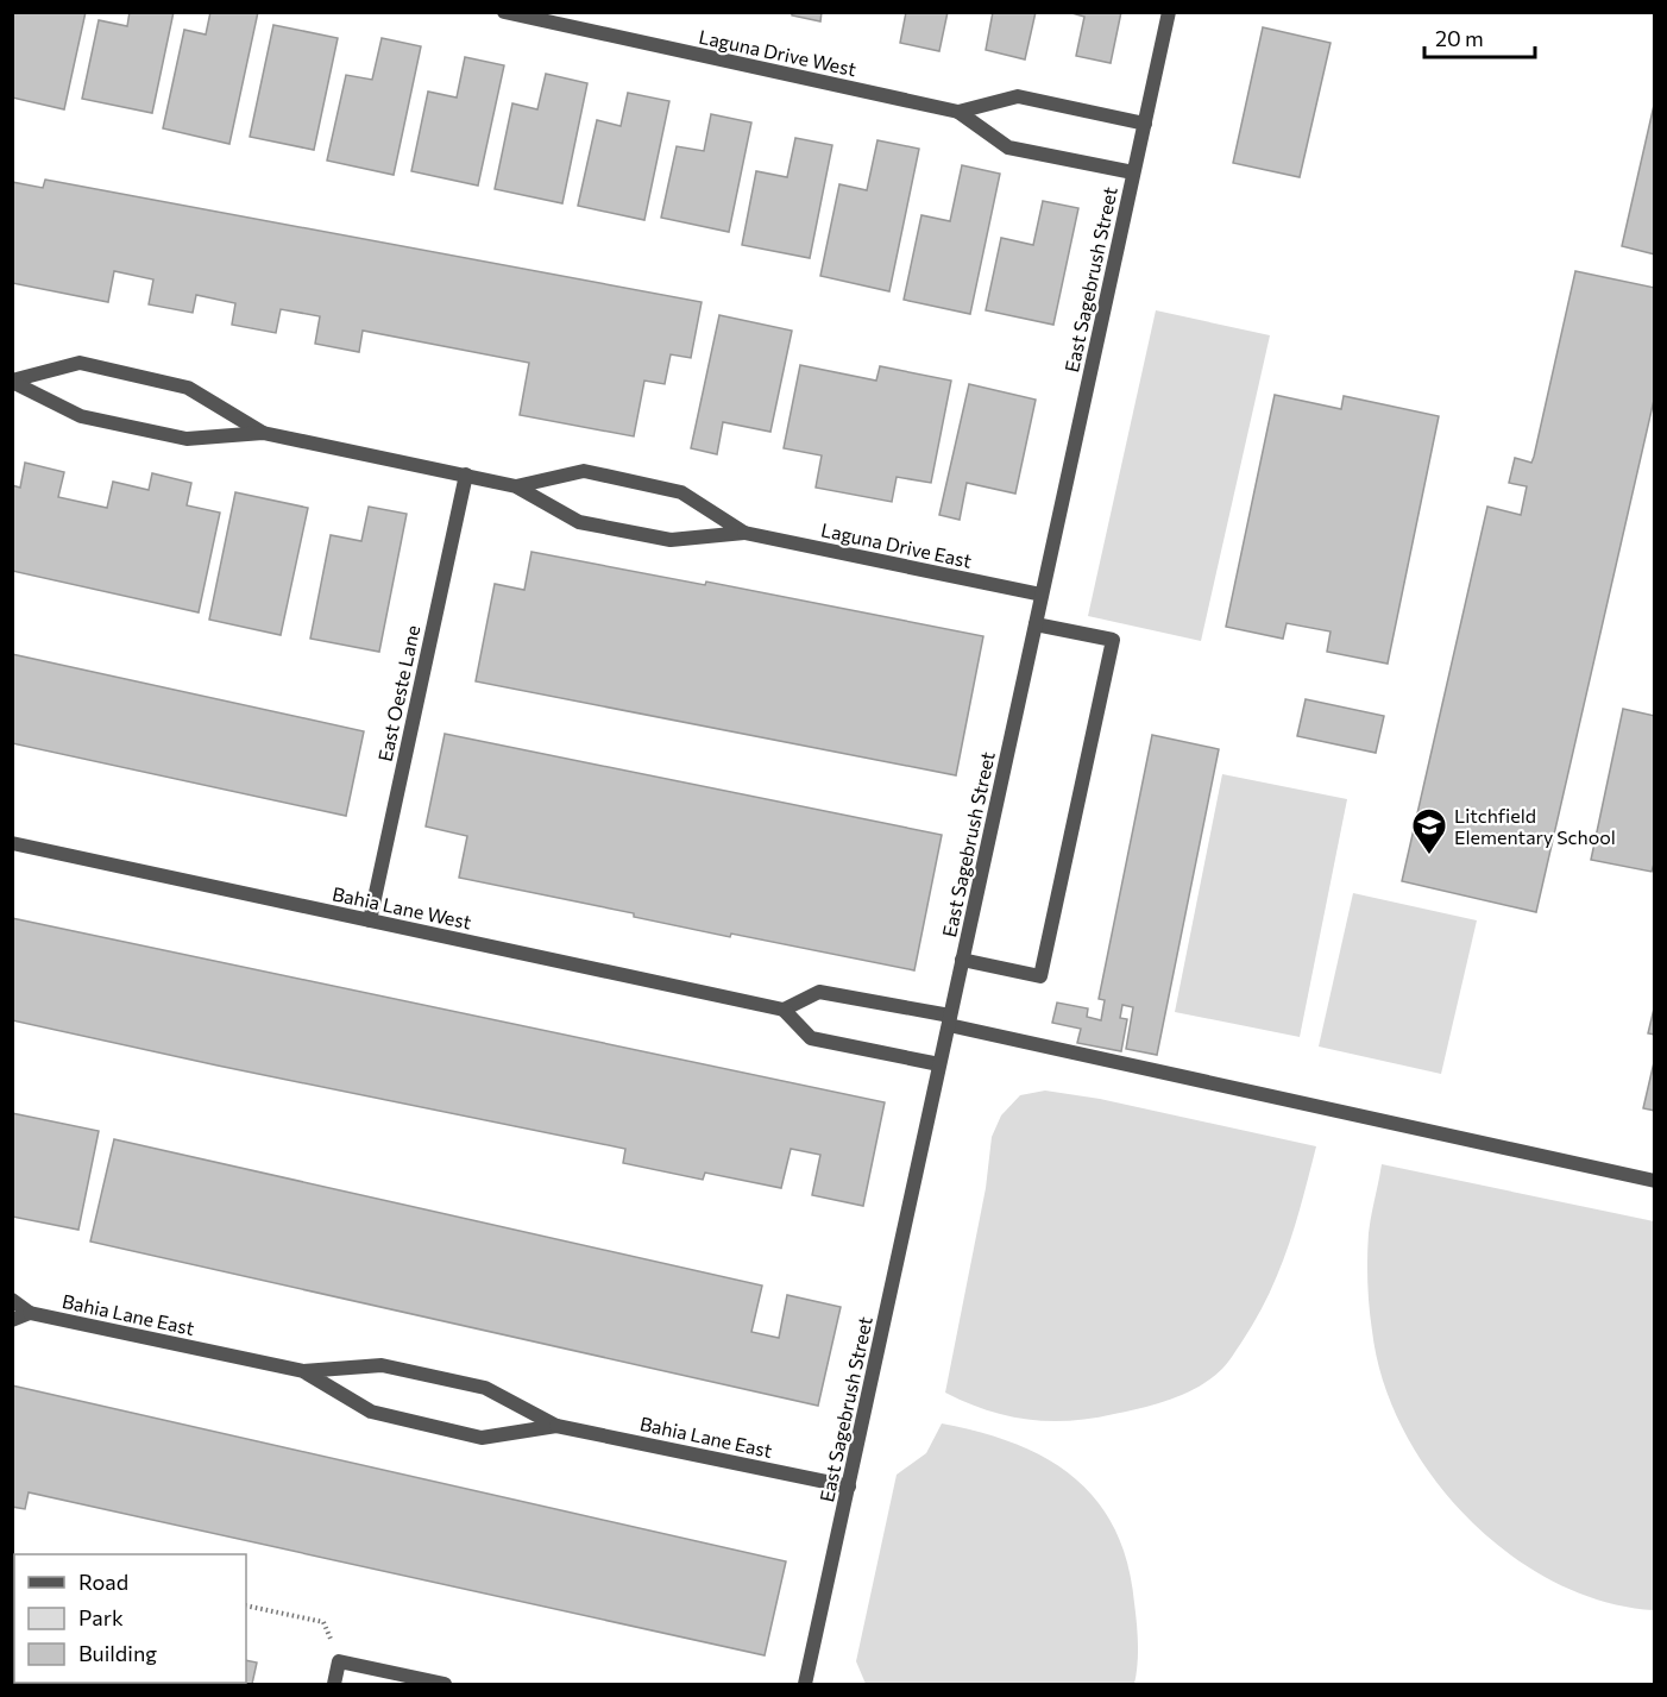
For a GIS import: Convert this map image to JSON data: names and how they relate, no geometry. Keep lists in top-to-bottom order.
{
  "streets": {
    "street": [
      "Laguna Drive West",
      "East Sagebrush Street",
      "Laguna Drive East",
      "East Oeste Lane",
      "Bahia Lane West",
      "Bahia Lane East"
    ]
  },
  "crossings": [
    ["Laguna Drive West", "East Sagebrush Street"],
    ["East Sagebrush Street", "Laguna Drive East"],
    ["East Sagebrush Street", "Bahia Lane East"],
    ["Laguna Drive East", "East Oeste Lane"],
    ["East Oeste Lane", "Bahia Lane West"]
  ],
  "places": {
    "school or university": ["Litchfield Elementary School"]
  },
  "legend": ["Road", "Park", "Building"],
  "scale_bar": "20 m"
}
